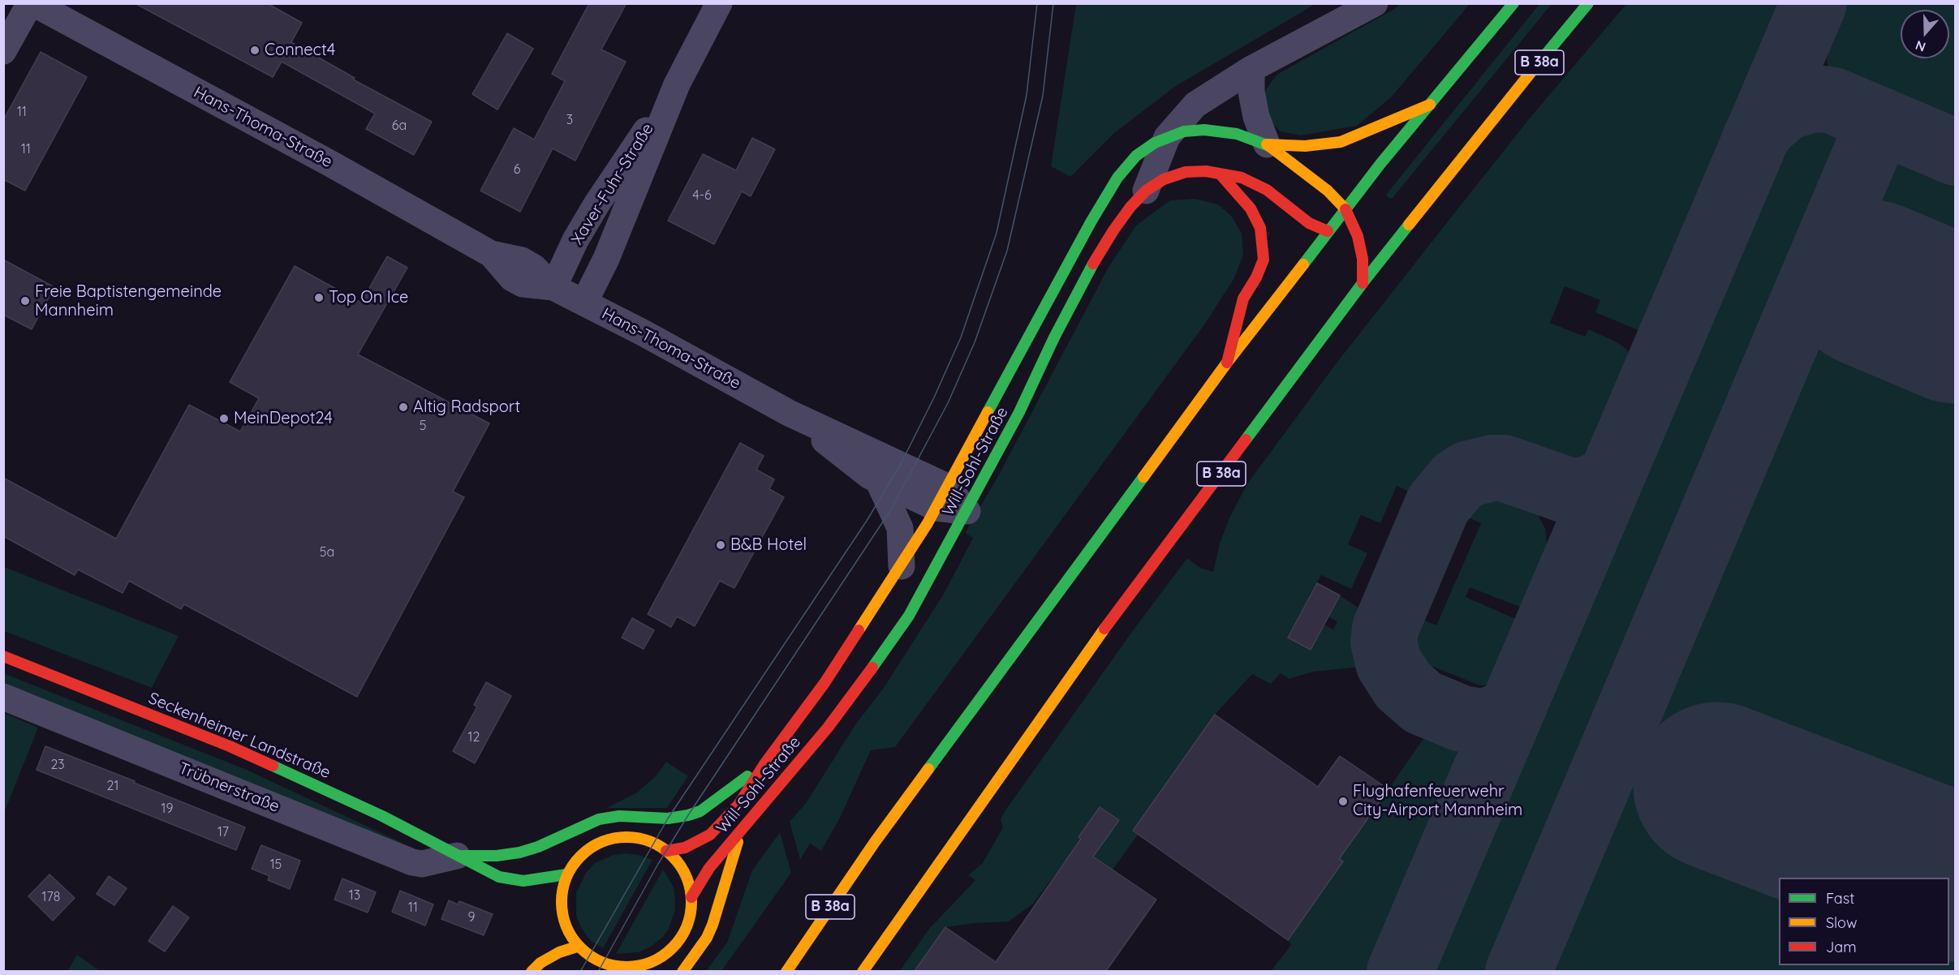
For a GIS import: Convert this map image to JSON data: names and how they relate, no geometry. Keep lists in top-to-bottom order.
{
  "streets": {
    "main road": ["B 38a", "Will-Sohl-Straße", "Seckenheimer Landstraße"],
    "street": ["Hans-Thoma-Straße", "Xaver-Fuhr-Straße", "Trübnerstraße"]
  },
  "crossings": [
    ["B 38a", "Will-Sohl-Straße"],
    ["Hans-Thoma-Straße", "Xaver-Fuhr-Straße"],
    ["Hans-Thoma-Straße", "Will-Sohl-Straße"],
    ["Will-Sohl-Straße", "Seckenheimer Landstraße"],
    ["Seckenheimer Landstraße", "Trübnerstraße"]
  ],
  "places": [
    "Connect4",
    "Top On Ice",
    "Freie Baptistengemeinde Mannheim",
    "Altig Radsport",
    "MeinDepot24",
    "B&B Hotel",
    "Flughafenfeuerwehr City-Airport Mannheim"
  ],
  "house_numbers": [
    "11",
    "3",
    "6a",
    "11",
    "6",
    "4-6",
    "5",
    "5a",
    "12",
    "23",
    "21",
    "19",
    "17",
    "15",
    "13",
    "178",
    "11",
    "9"
  ],
  "legend": ["Fast", "Slow", "Jam"],
  "north": "bottom"
}
